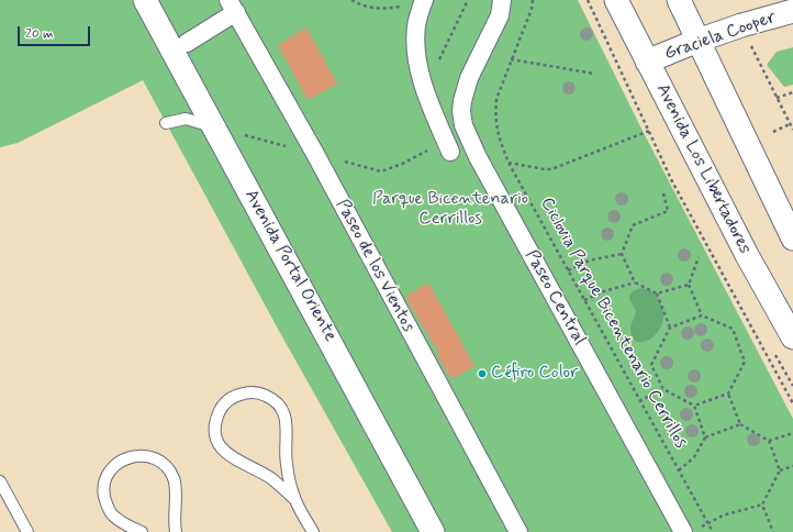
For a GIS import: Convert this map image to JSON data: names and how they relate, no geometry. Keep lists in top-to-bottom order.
{
  "streets": {
    "street": [
      "Graciela Cooper",
      "Avenida Los Libertadores",
      "Avenida Portal Oriente",
      "Paseo de los Vientos",
      "Paseo Central"
    ],
    "path": ["Ciclovia Parque Bicentenario Cerrillos"]
  },
  "crossings": [
    ["Graciela Cooper", "Avenida Los Libertadores"]
  ],
  "parks": ["Parque Bicentenario Cerrillos"],
  "places": ["Céfiro Color"],
  "scale_bar": "20 m"
}
